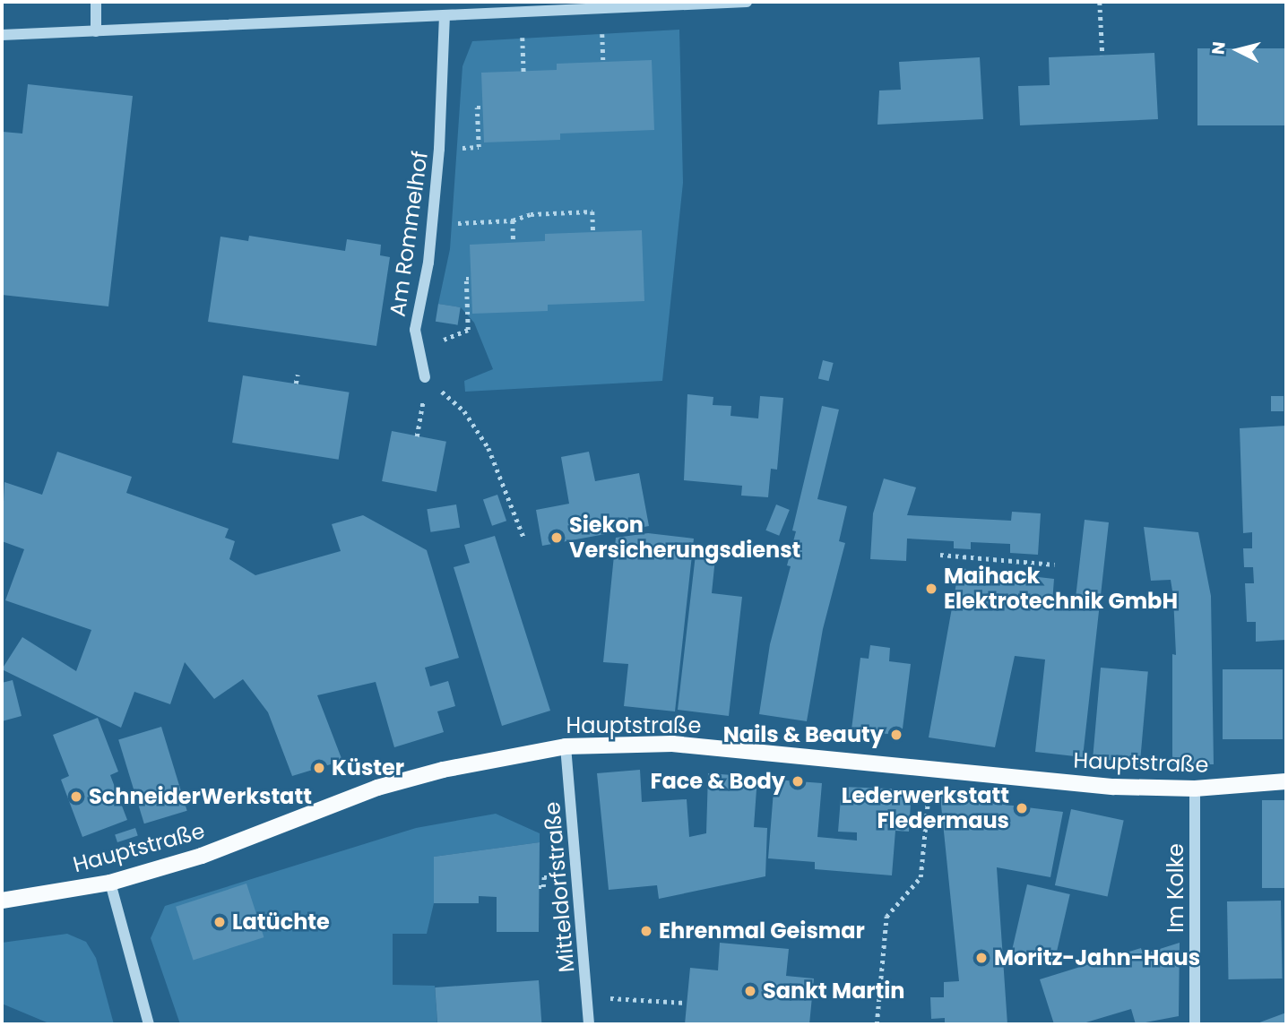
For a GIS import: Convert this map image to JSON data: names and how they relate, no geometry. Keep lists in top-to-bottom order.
{
  "streets": {
    "main road": ["Hauptstraße"],
    "street": ["Am Rommelhof", "Mitteldorfstraße", "Im Kolke"]
  },
  "crossings": [
    ["Hauptstraße", "Mitteldorfstraße"],
    ["Hauptstraße", "Im Kolke"]
  ],
  "places": [
    "Siekon Versicherungsdienst",
    "Maihack Elektrotechnik GmbH",
    "Nails & Beauty",
    "Küster",
    "Face & Body",
    "SchneiderWerkstatt",
    "Lederwerkstatt Fledermaus",
    "Latüchte",
    "Ehrenmal Geismar",
    "Moritz-Jahn-Haus",
    "Sankt Martin"
  ],
  "north": "left"
}
